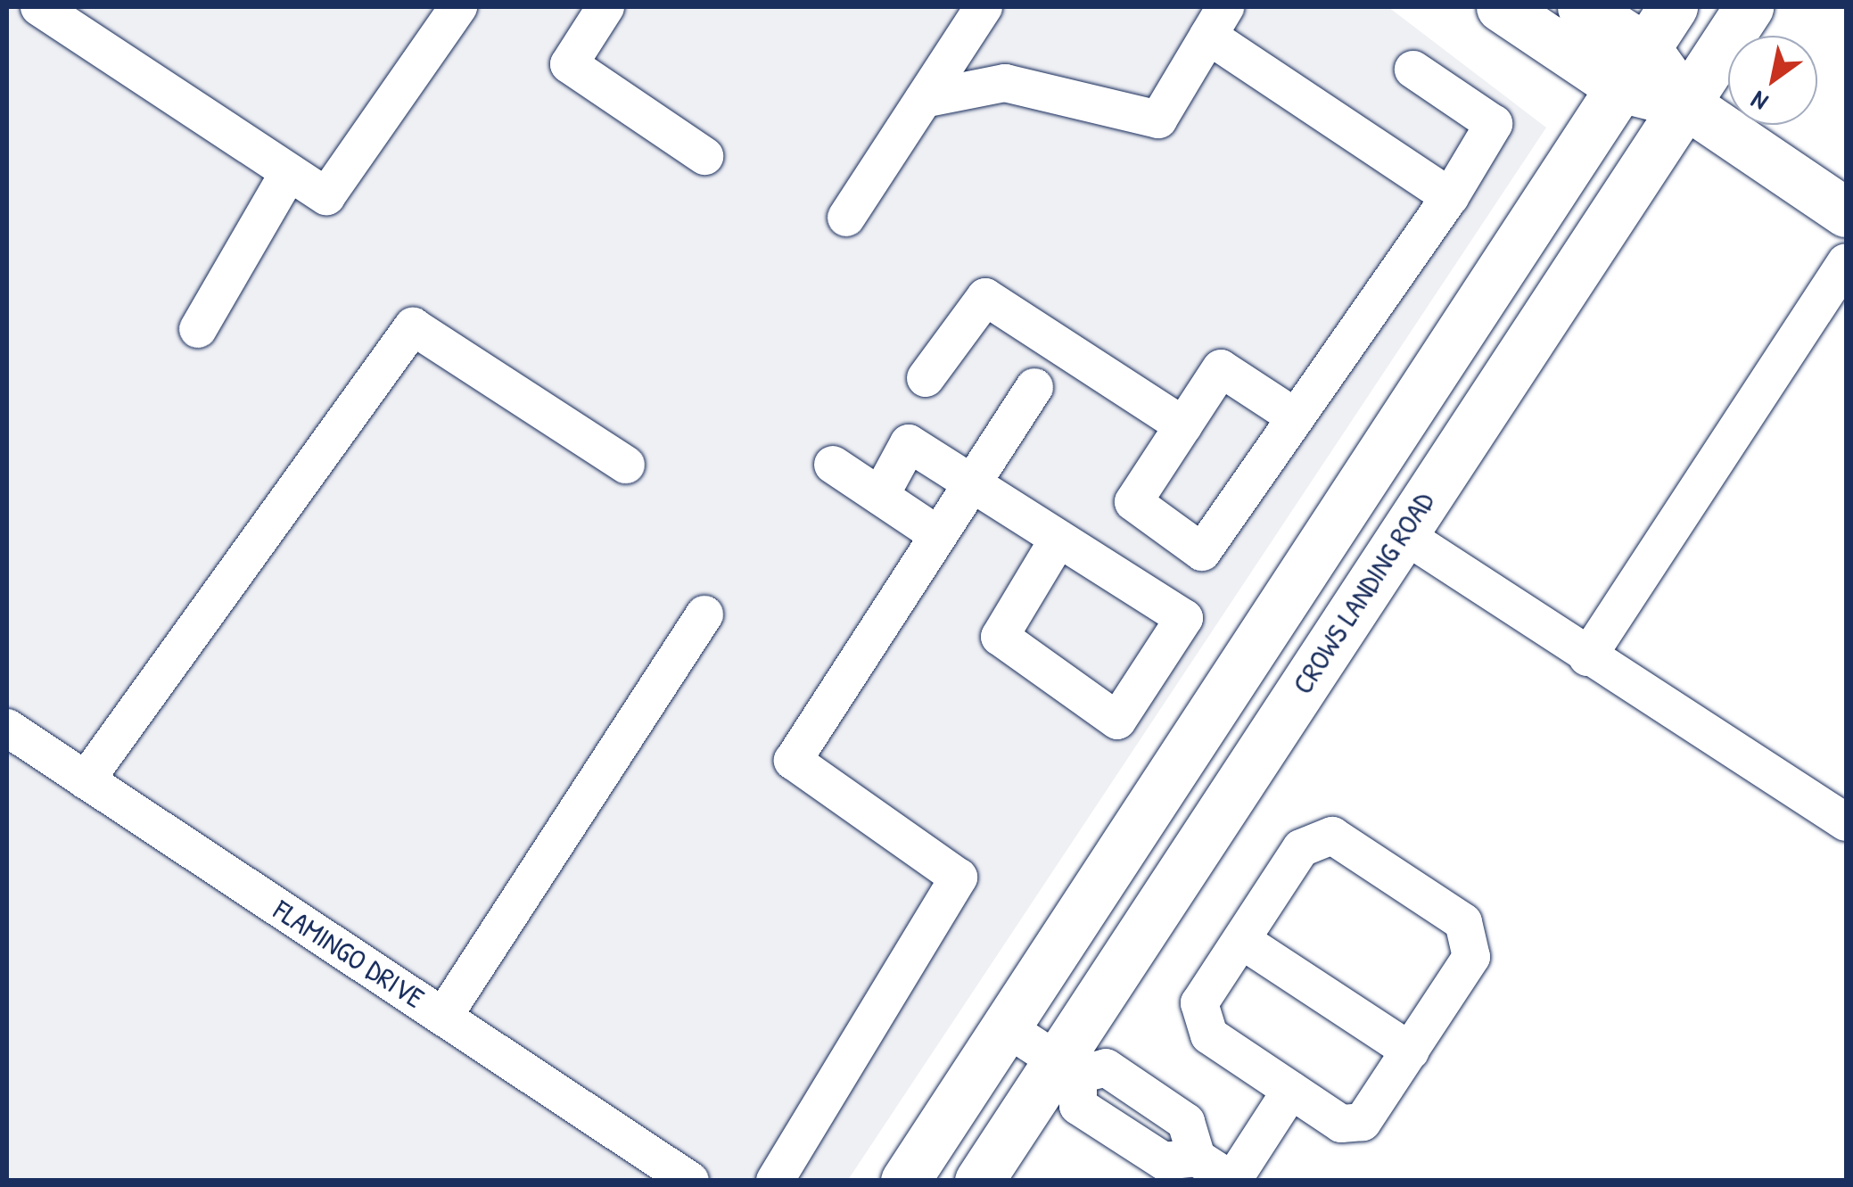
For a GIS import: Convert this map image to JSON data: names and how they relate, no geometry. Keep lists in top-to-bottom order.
{
  "streets": {
    "main road": ["CROWS LANDING ROAD"],
    "street": ["FLAMINGO DRIVE"]
  },
  "north": "bottom left"
}
